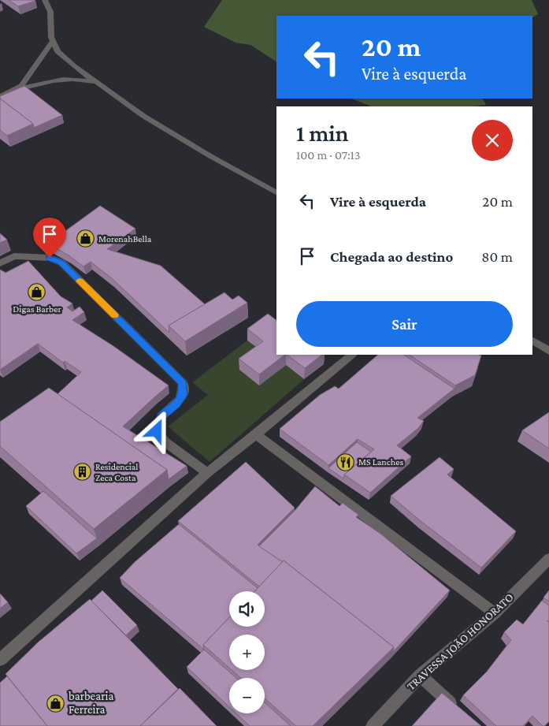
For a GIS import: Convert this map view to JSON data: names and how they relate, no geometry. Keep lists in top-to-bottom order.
{
  "streets": {
    "street": ["TRAVESSA JOÃO HONORATO"]
  },
  "places": {
    "shop": ["MorenahBella", "Digas Barber", "barbearia Ferreira"],
    "restaurant": ["MS Lanches"],
    "building": ["Residencial Zeca Costa"]
  },
  "page": {
    "turn": ["20 m", "Vire à esquerda"],
    "heading": ["1 min", "100 m · 07:13"],
    "list": [
      {
        "name": "Vire à esquerda",
        "value": "20 m"
      },
      {
        "name": "Chegada ao destino",
        "value": "80 m"
      }
    ],
    "buttons": "Sair",
    "map_buttons": ["+", "−"]
  }
}
